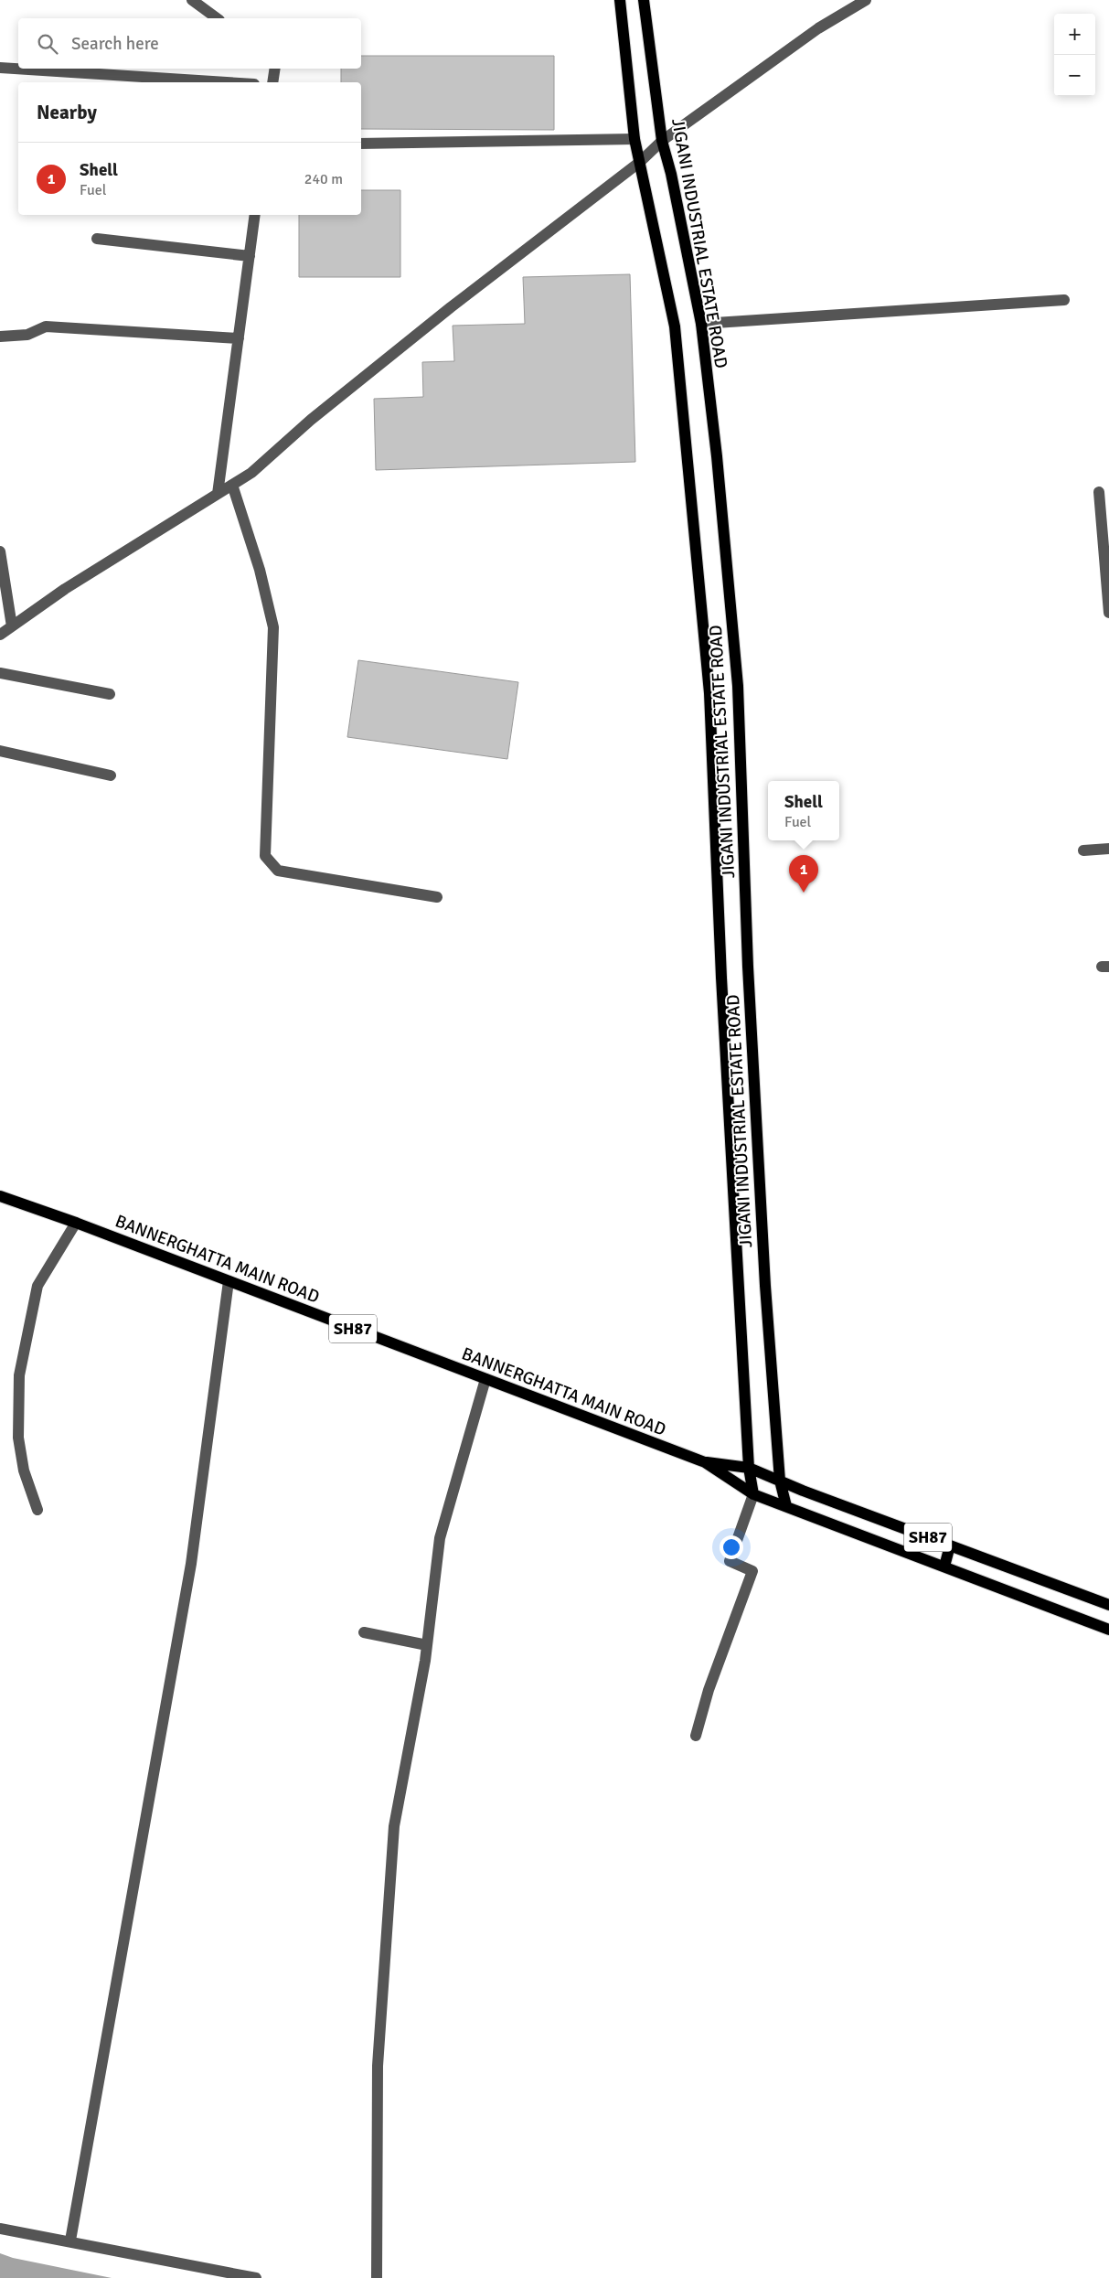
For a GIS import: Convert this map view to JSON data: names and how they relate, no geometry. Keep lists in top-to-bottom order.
{
  "streets": {
    "main road": ["JIGANI INDUSTRIAL ESTATE ROAD", "BANNERGHATTA MAIN ROAD", "SH87"]
  },
  "crossings": [
    ["JIGANI INDUSTRIAL ESTATE ROAD", "BANNERGHATTA MAIN ROAD"]
  ],
  "page": {
    "map_buttons": ["+", "−"],
    "search": "Search here",
    "heading": "Nearby",
    "list": [
      {
        "mark": "1",
        "name": "Shell",
        "note": "Fuel",
        "value": "240 m"
      }
    ],
    "popup": ["Shell", "Fuel"],
    "pins": "1"
  }
}
